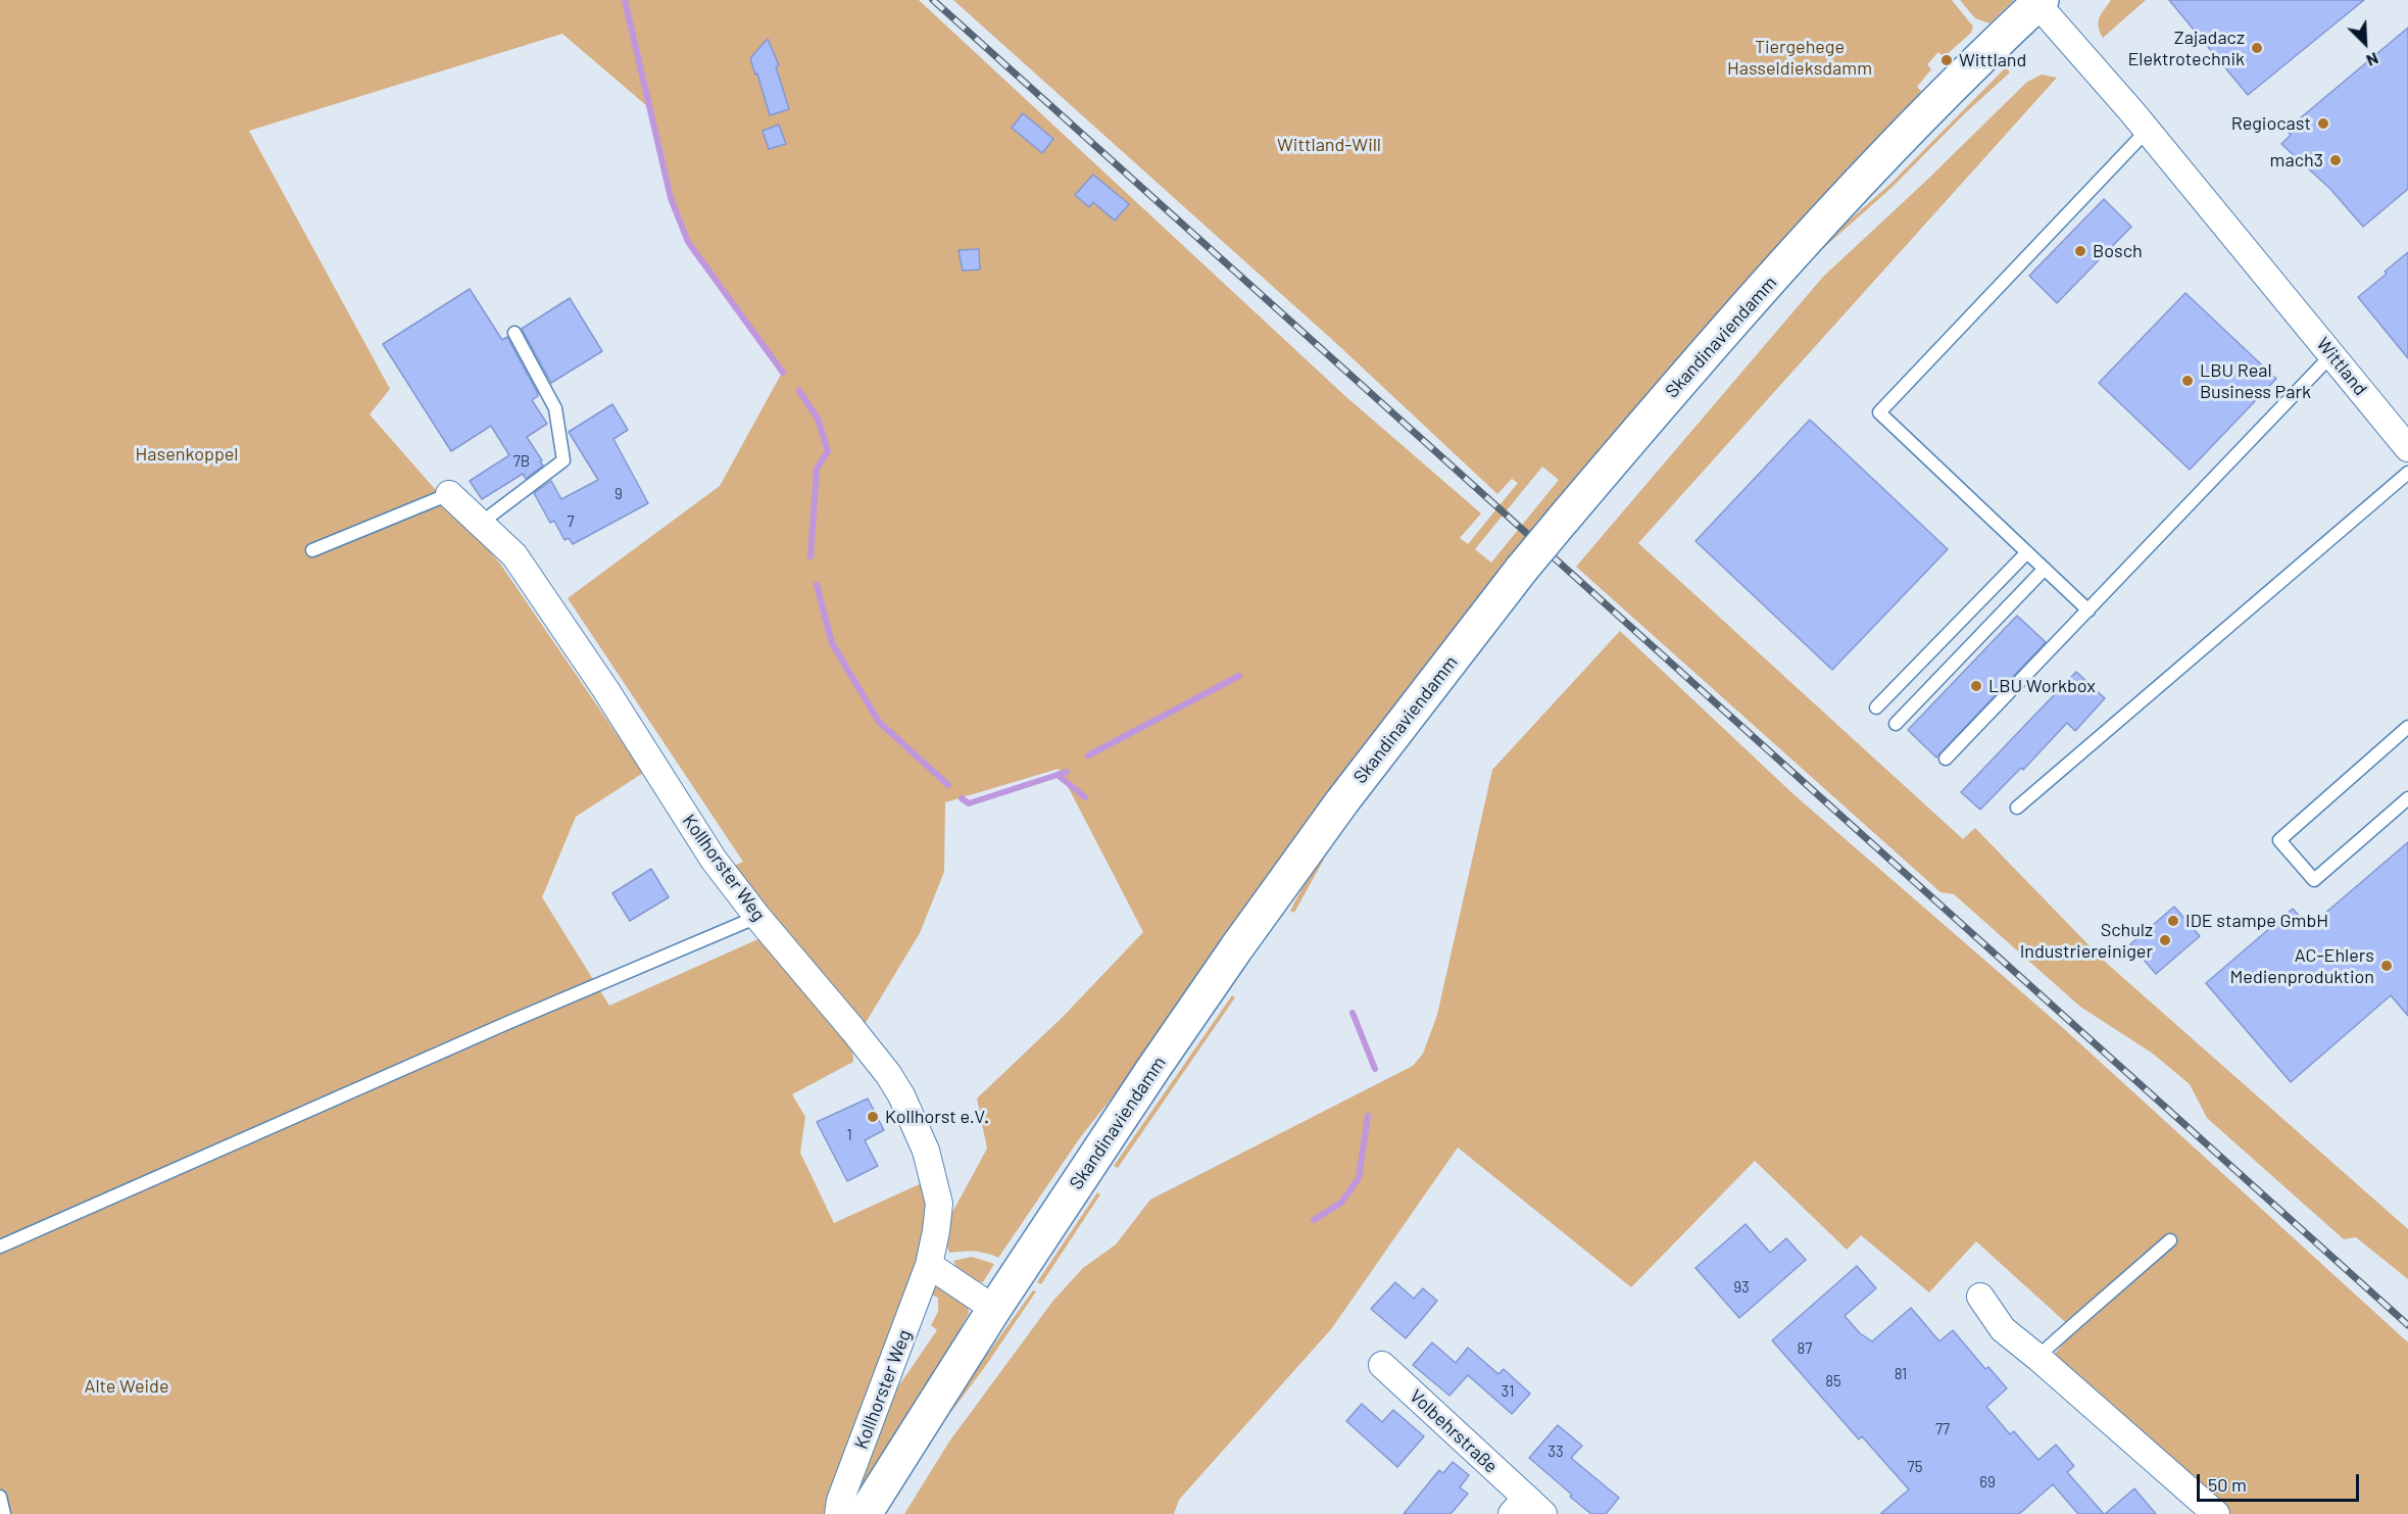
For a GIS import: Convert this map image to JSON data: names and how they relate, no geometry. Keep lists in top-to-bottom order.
{
  "streets": {
    "main road": ["Skandinaviendamm"],
    "street": ["Wittland", "Kollhorster Weg", "Volbehrstraße"]
  },
  "crossings": [
    ["Skandinaviendamm", "Wittland"]
  ],
  "parks": [
    "Tiergehege Hasseldieksdamm",
    "Wittland-Will",
    "Hasenkoppel",
    "Alte Weide"
  ],
  "places": [
    "Zajadacz Elektrotechnik",
    "Wittland",
    "Regiocast",
    "mach3",
    "Bosch",
    "LBU Real Business Park",
    "LBU Workbox",
    "IDE stampe GmbH",
    "Schulz Industriereiniger",
    "AC-Ehlers Medienproduktion",
    "Kollhorst e.V."
  ],
  "house_numbers": [
    "7B",
    "9",
    "7",
    "1",
    "93",
    "87",
    "81",
    "85",
    "31",
    "77",
    "33",
    "75",
    "69"
  ],
  "scale_bar": "50 m",
  "north": "bottom right"
}
